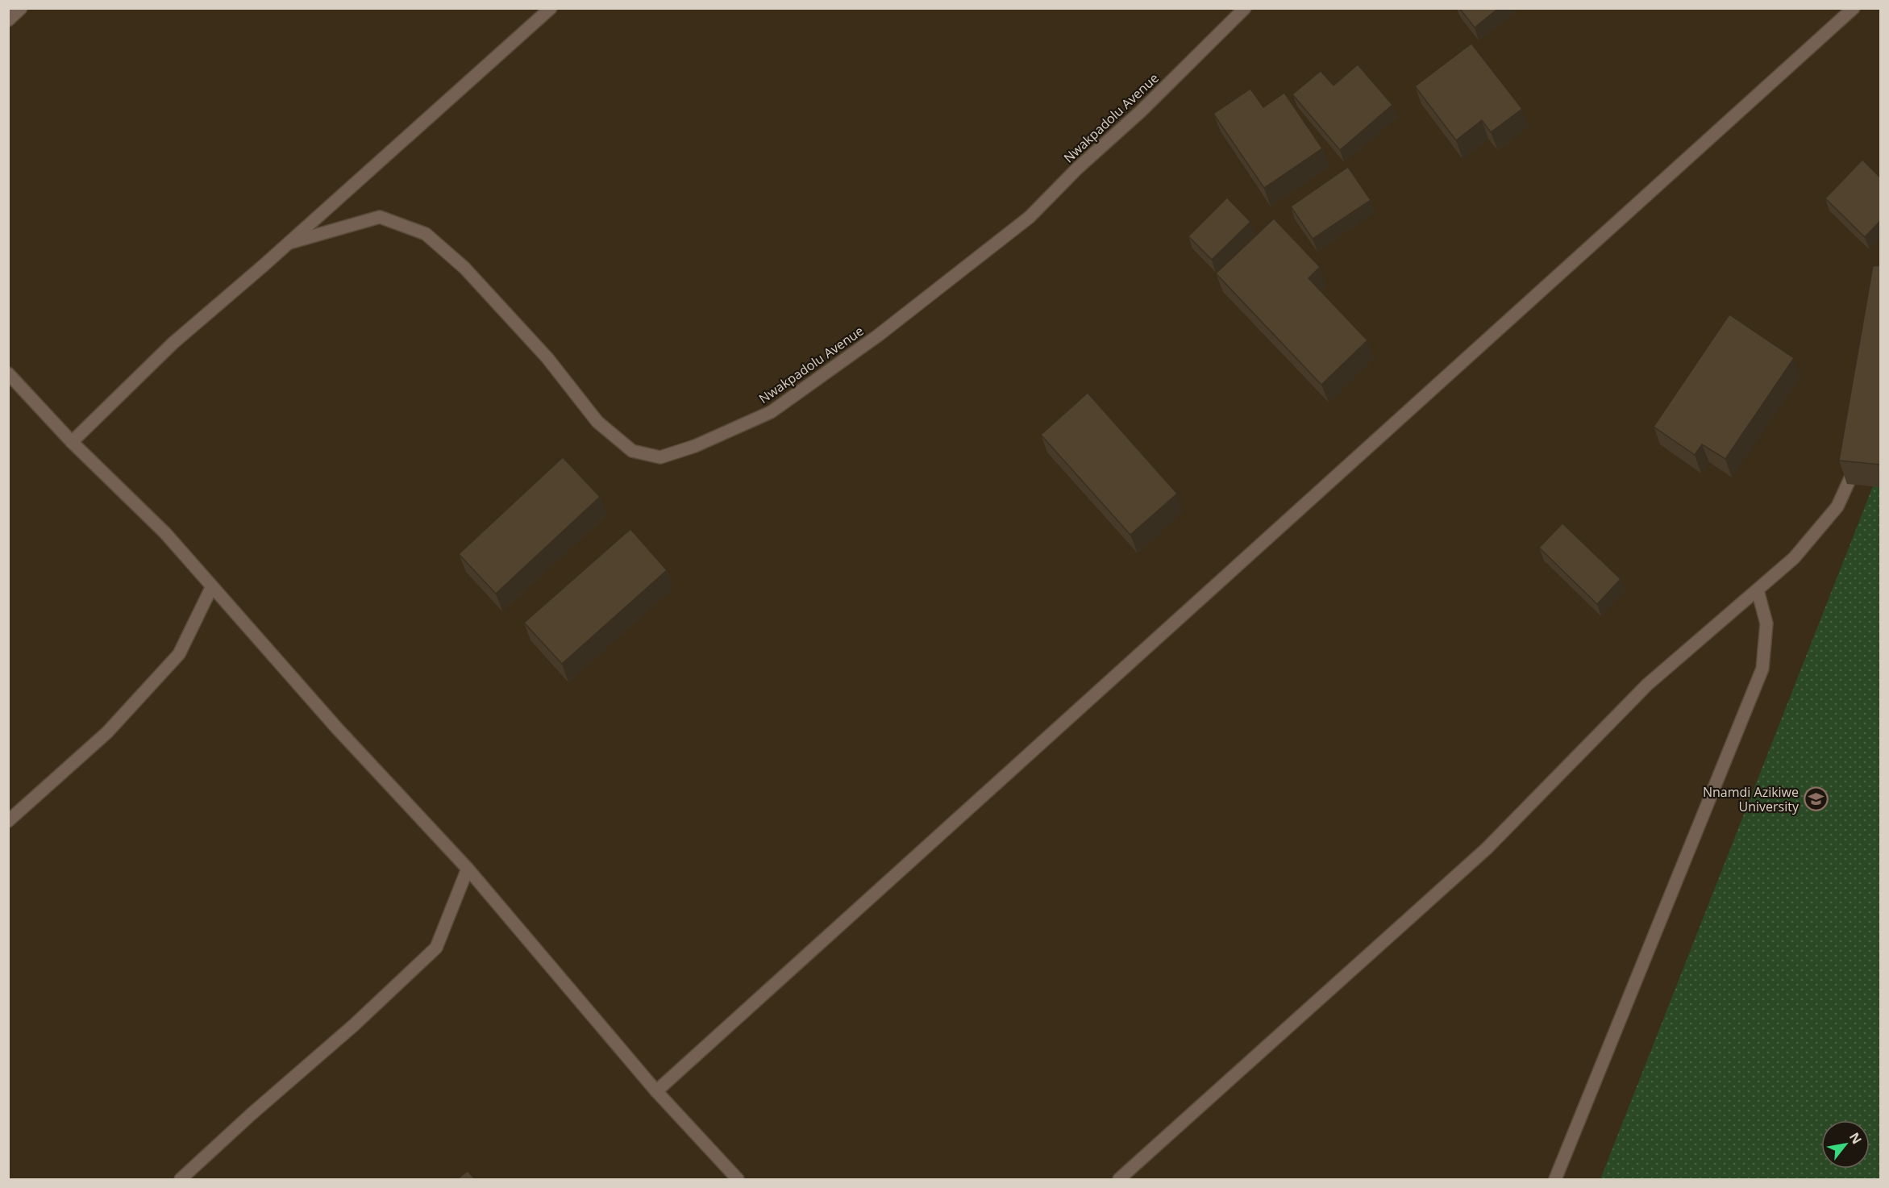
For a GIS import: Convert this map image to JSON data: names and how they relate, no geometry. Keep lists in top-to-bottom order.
{
  "streets": {
    "street": ["Nwakpadolu Avenue"]
  },
  "places": {
    "school or university": ["Nnamdi Azikiwe University"]
  },
  "north": "top right"
}
